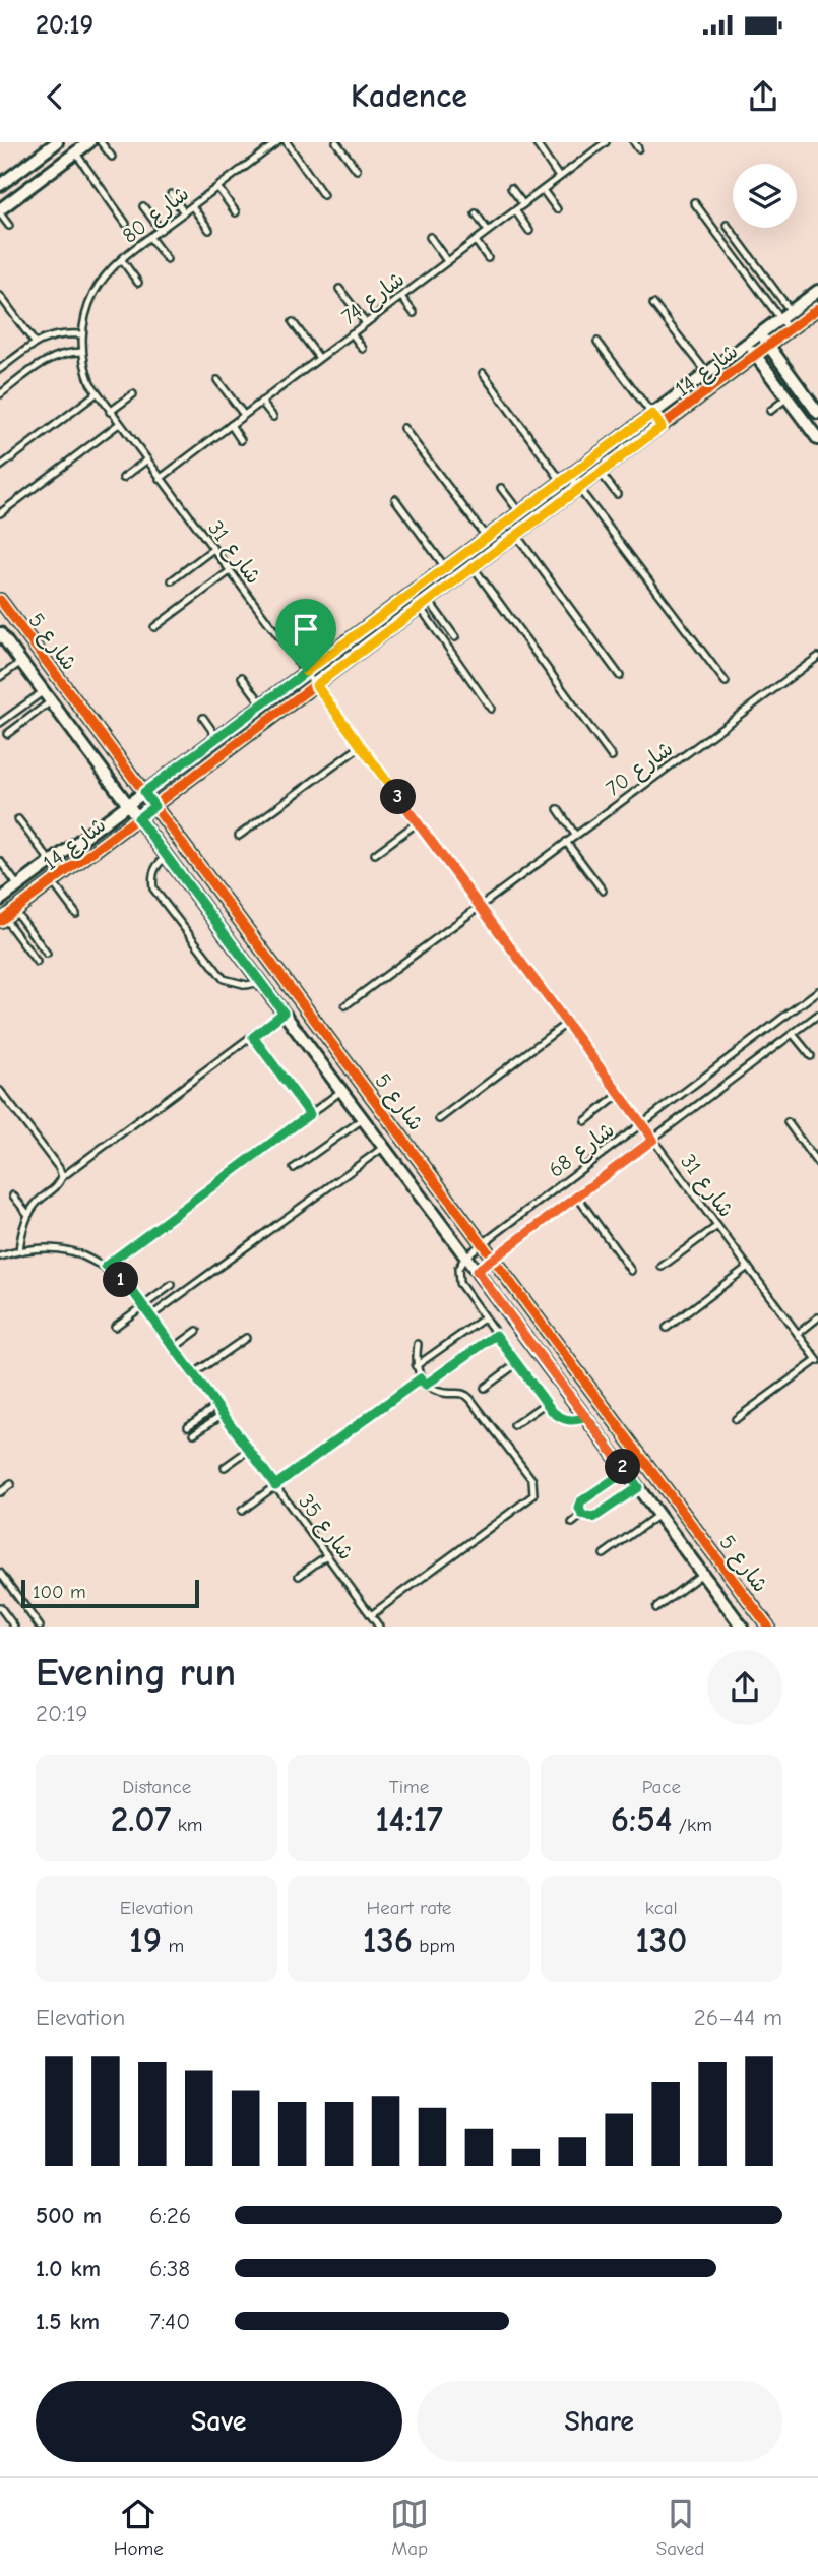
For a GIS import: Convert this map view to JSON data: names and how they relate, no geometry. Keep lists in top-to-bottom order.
{
  "streets": {
    "street": ["شارع 14", "شارع 5"],
    "lane": [
      "شارع 80",
      "شارع 74",
      "شارع 31",
      "شارع 70",
      "شارع 68",
      "شارع 35"
    ]
  },
  "crossings": [
    ["شارع 80", "شارع 31"],
    ["شارع 74", "شارع 31"],
    ["شارع 14", "شارع 31"],
    ["شارع 14", "شارع 5"],
    ["شارع 31", "شارع 70"],
    ["شارع 31", "شارع 68"],
    ["شارع 5", "شارع 68"]
  ],
  "scale_bar": "100 m",
  "page": {
    "status": "20:19",
    "header": "Kadence",
    "pins": ["3", "1", "2"],
    "scale": "100 m",
    "heading": ["Evening run", "20:19"],
    "stats": [
      ["Distance", "2.07 km"],
      ["Time", "14:17"],
      ["Pace", "6:54 /km"],
      ["Elevation", "19 m"],
      ["Heart rate", "136 bpm"],
      ["kcal", "130"]
    ],
    "chart": ["Elevation", "26–44 m"],
    "list": [
      {
        "name": "500 m",
        "note": "6:26"
      },
      {
        "name": "1.0 km",
        "note": "6:38"
      },
      {
        "name": "1.5 km",
        "note": "7:40"
      }
    ],
    "buttons": ["Save", "Share"],
    "tabs": ["Home", "Map", "Saved"]
  }
}
